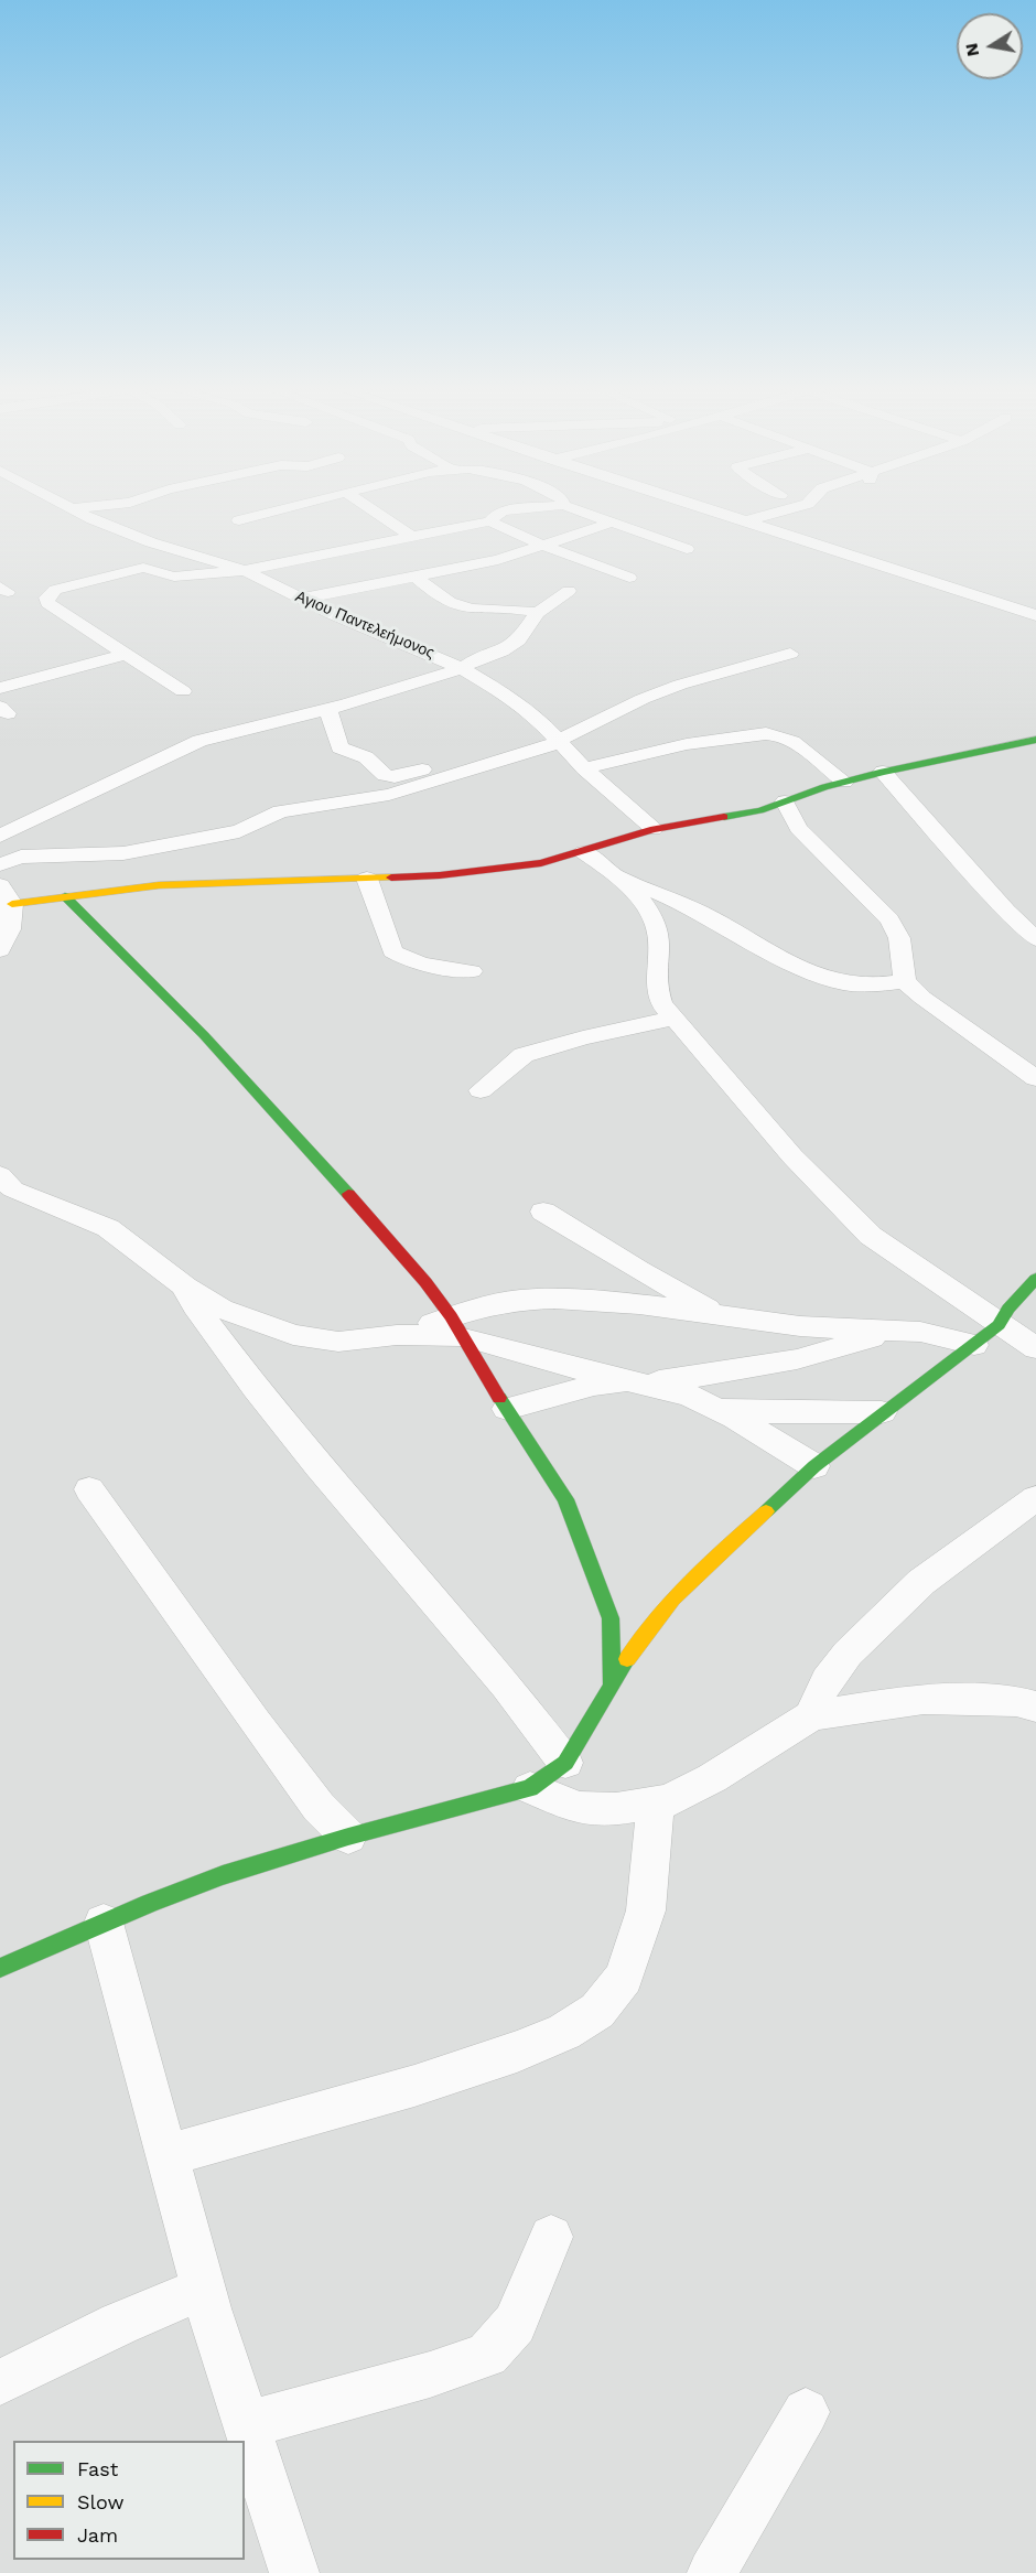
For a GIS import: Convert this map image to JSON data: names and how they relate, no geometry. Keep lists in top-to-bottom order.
{
  "streets": {
    "street": ["Αγιου Παντελεήμονος"]
  },
  "legend": ["Fast", "Slow", "Jam"],
  "north": "left"
}
